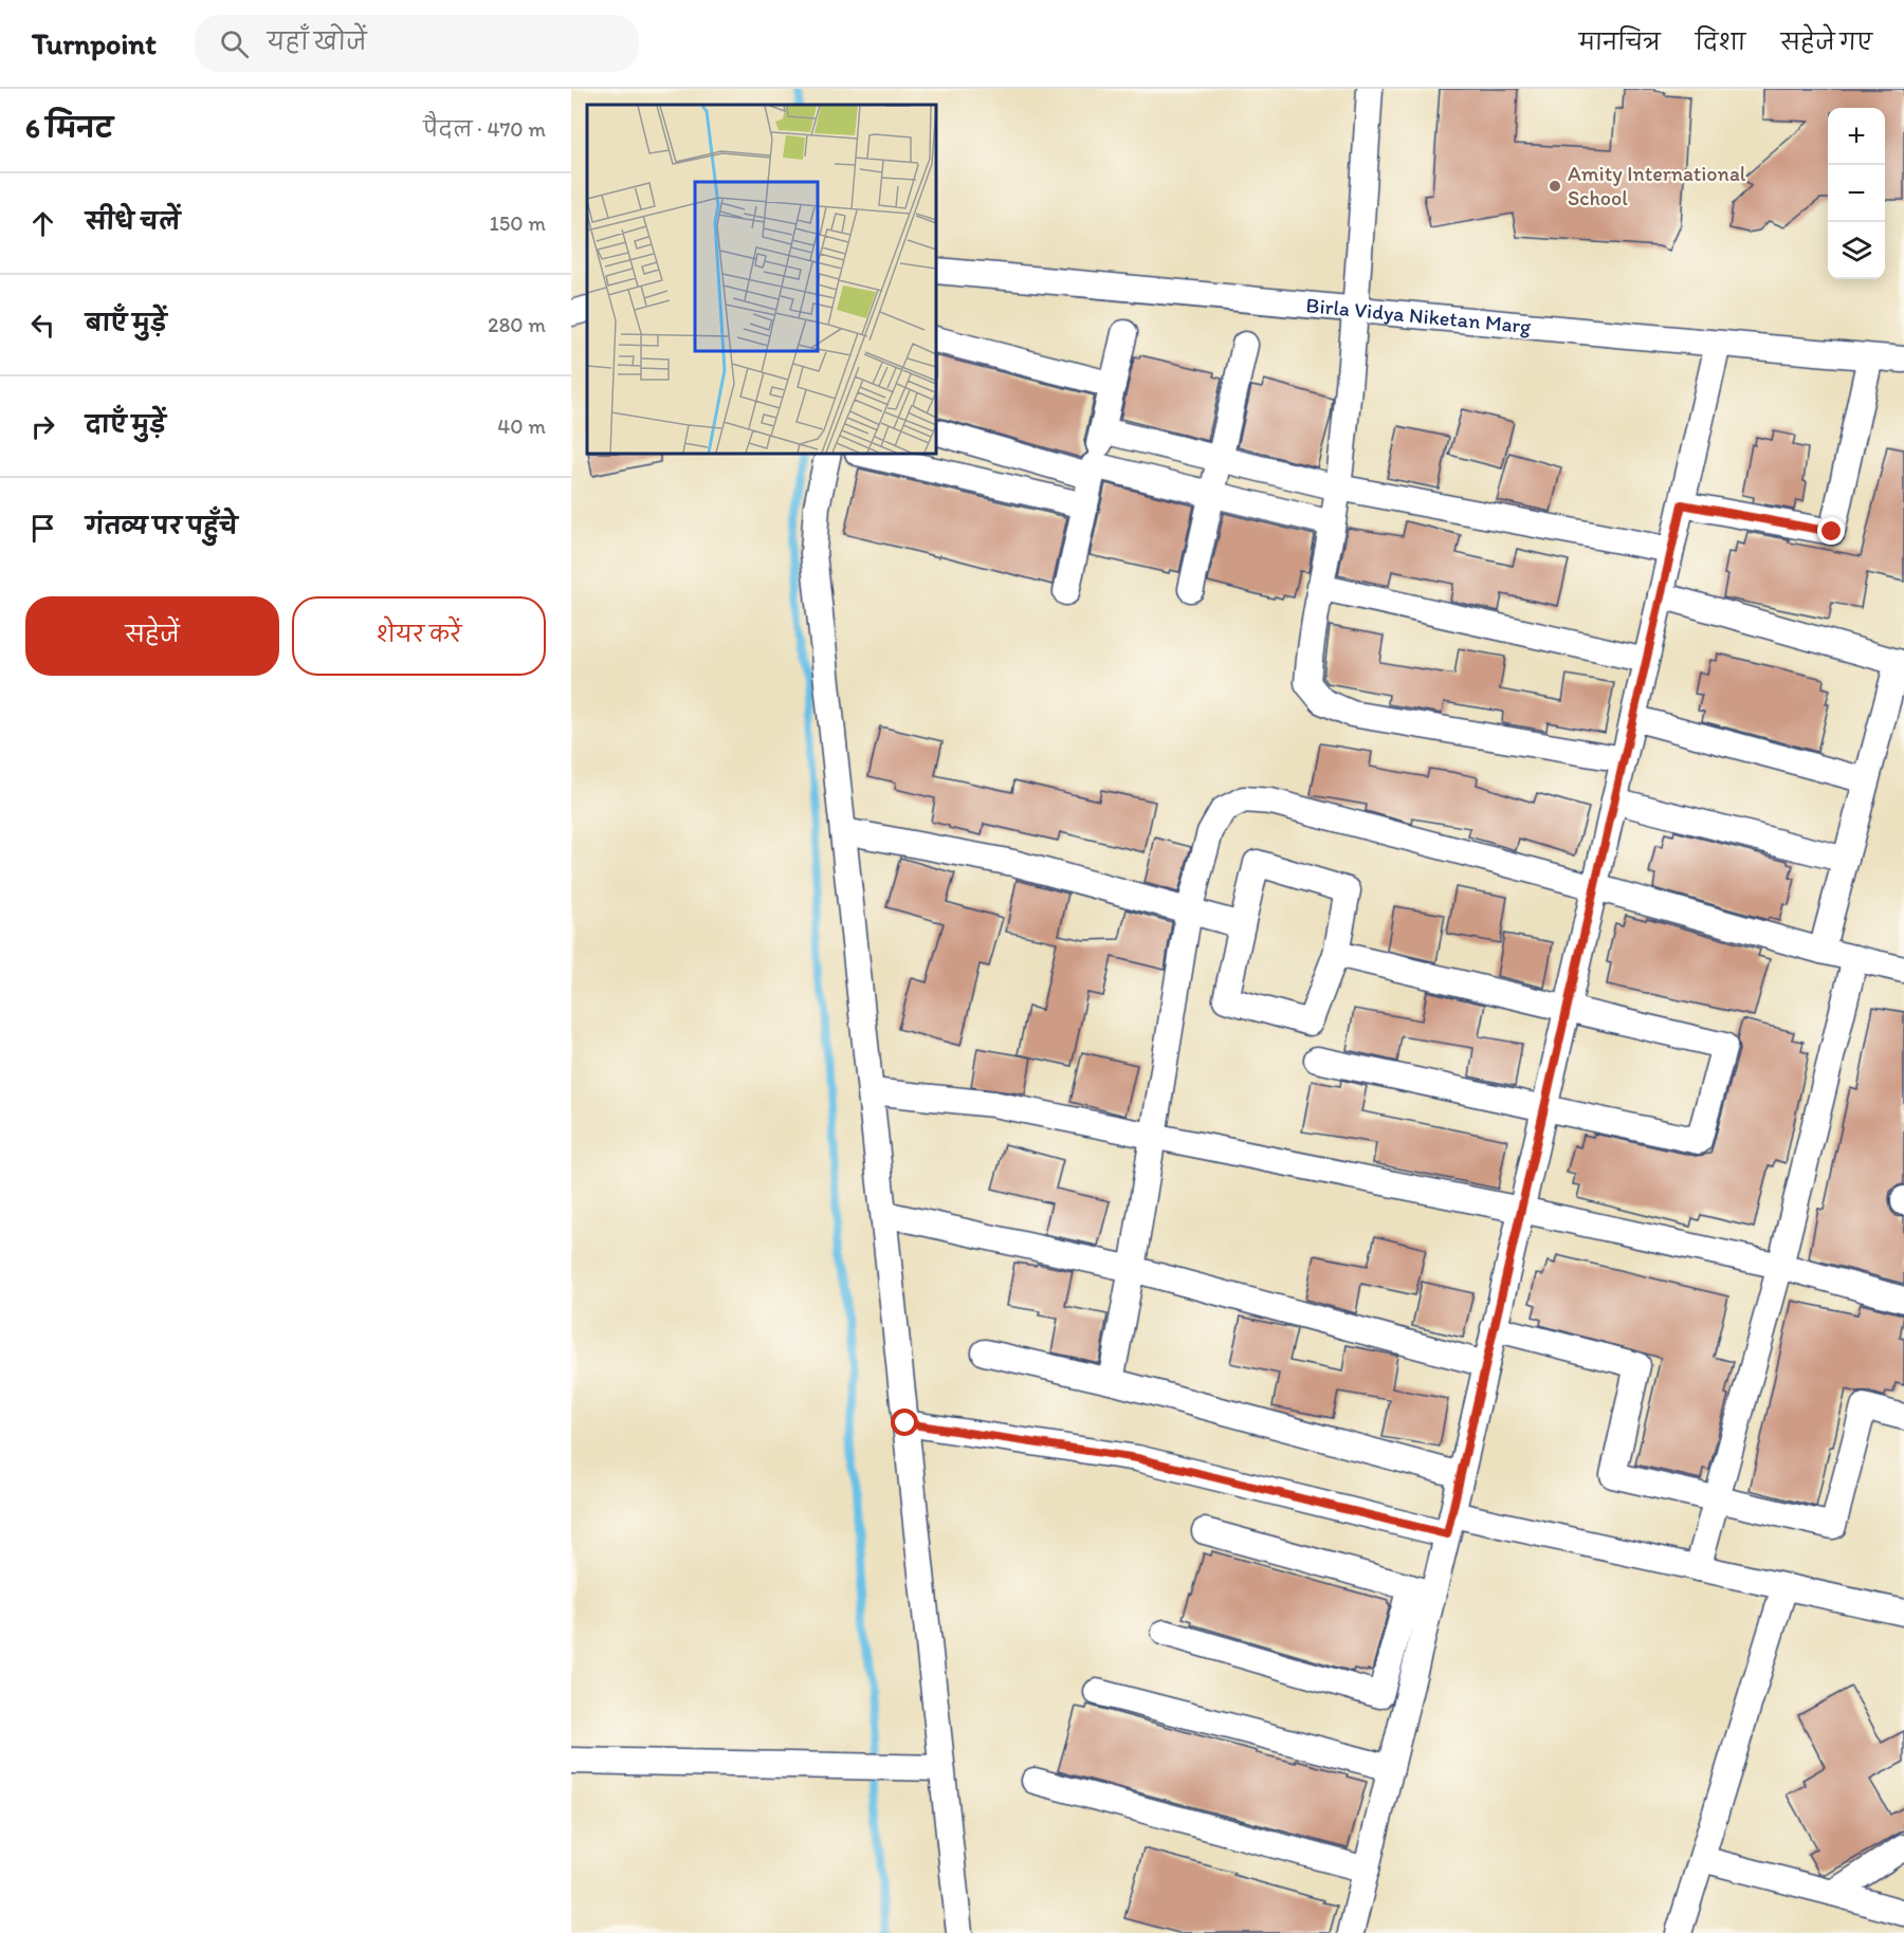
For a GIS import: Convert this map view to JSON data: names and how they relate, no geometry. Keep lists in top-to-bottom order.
{
  "streets": {
    "street": ["Birla Vidya Niketan Marg"]
  },
  "places": ["Amity International School"],
  "page": {
    "header": "Turnpoint",
    "search": "यहाँ खोजें",
    "nav": ["मानचित्र", "दिशा", "सहेजे गए"],
    "heading": ["6 मिनट", "पैदल · 470 m"],
    "map_buttons": ["+", "−"],
    "list": [
      ["सीधे चलें", "150 m"],
      ["बाएँ मुड़ें", "280 m"],
      ["दाएँ मुड़ें", "40 m"],
      "गंतव्य पर पहुँचे"
    ],
    "buttons": ["सहेजें", "शेयर करें"]
  }
}
